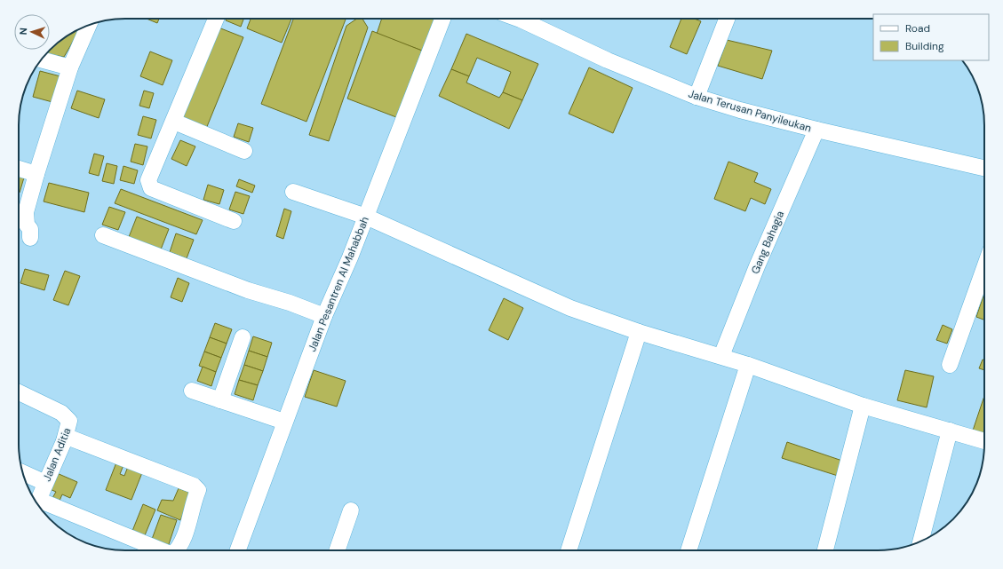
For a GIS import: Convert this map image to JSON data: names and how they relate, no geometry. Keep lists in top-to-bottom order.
{
  "streets": {
    "street": [
      "Jalan Terusan Panyileukan",
      "Gang Bahagia",
      "Jalan Pesantren Al Mahabbah",
      "Jalan Aditia"
    ]
  },
  "crossings": [
    ["Jalan Terusan Panyileukan", "Gang Bahagia"]
  ],
  "legend": ["Road", "Building"],
  "north": "left"
}
